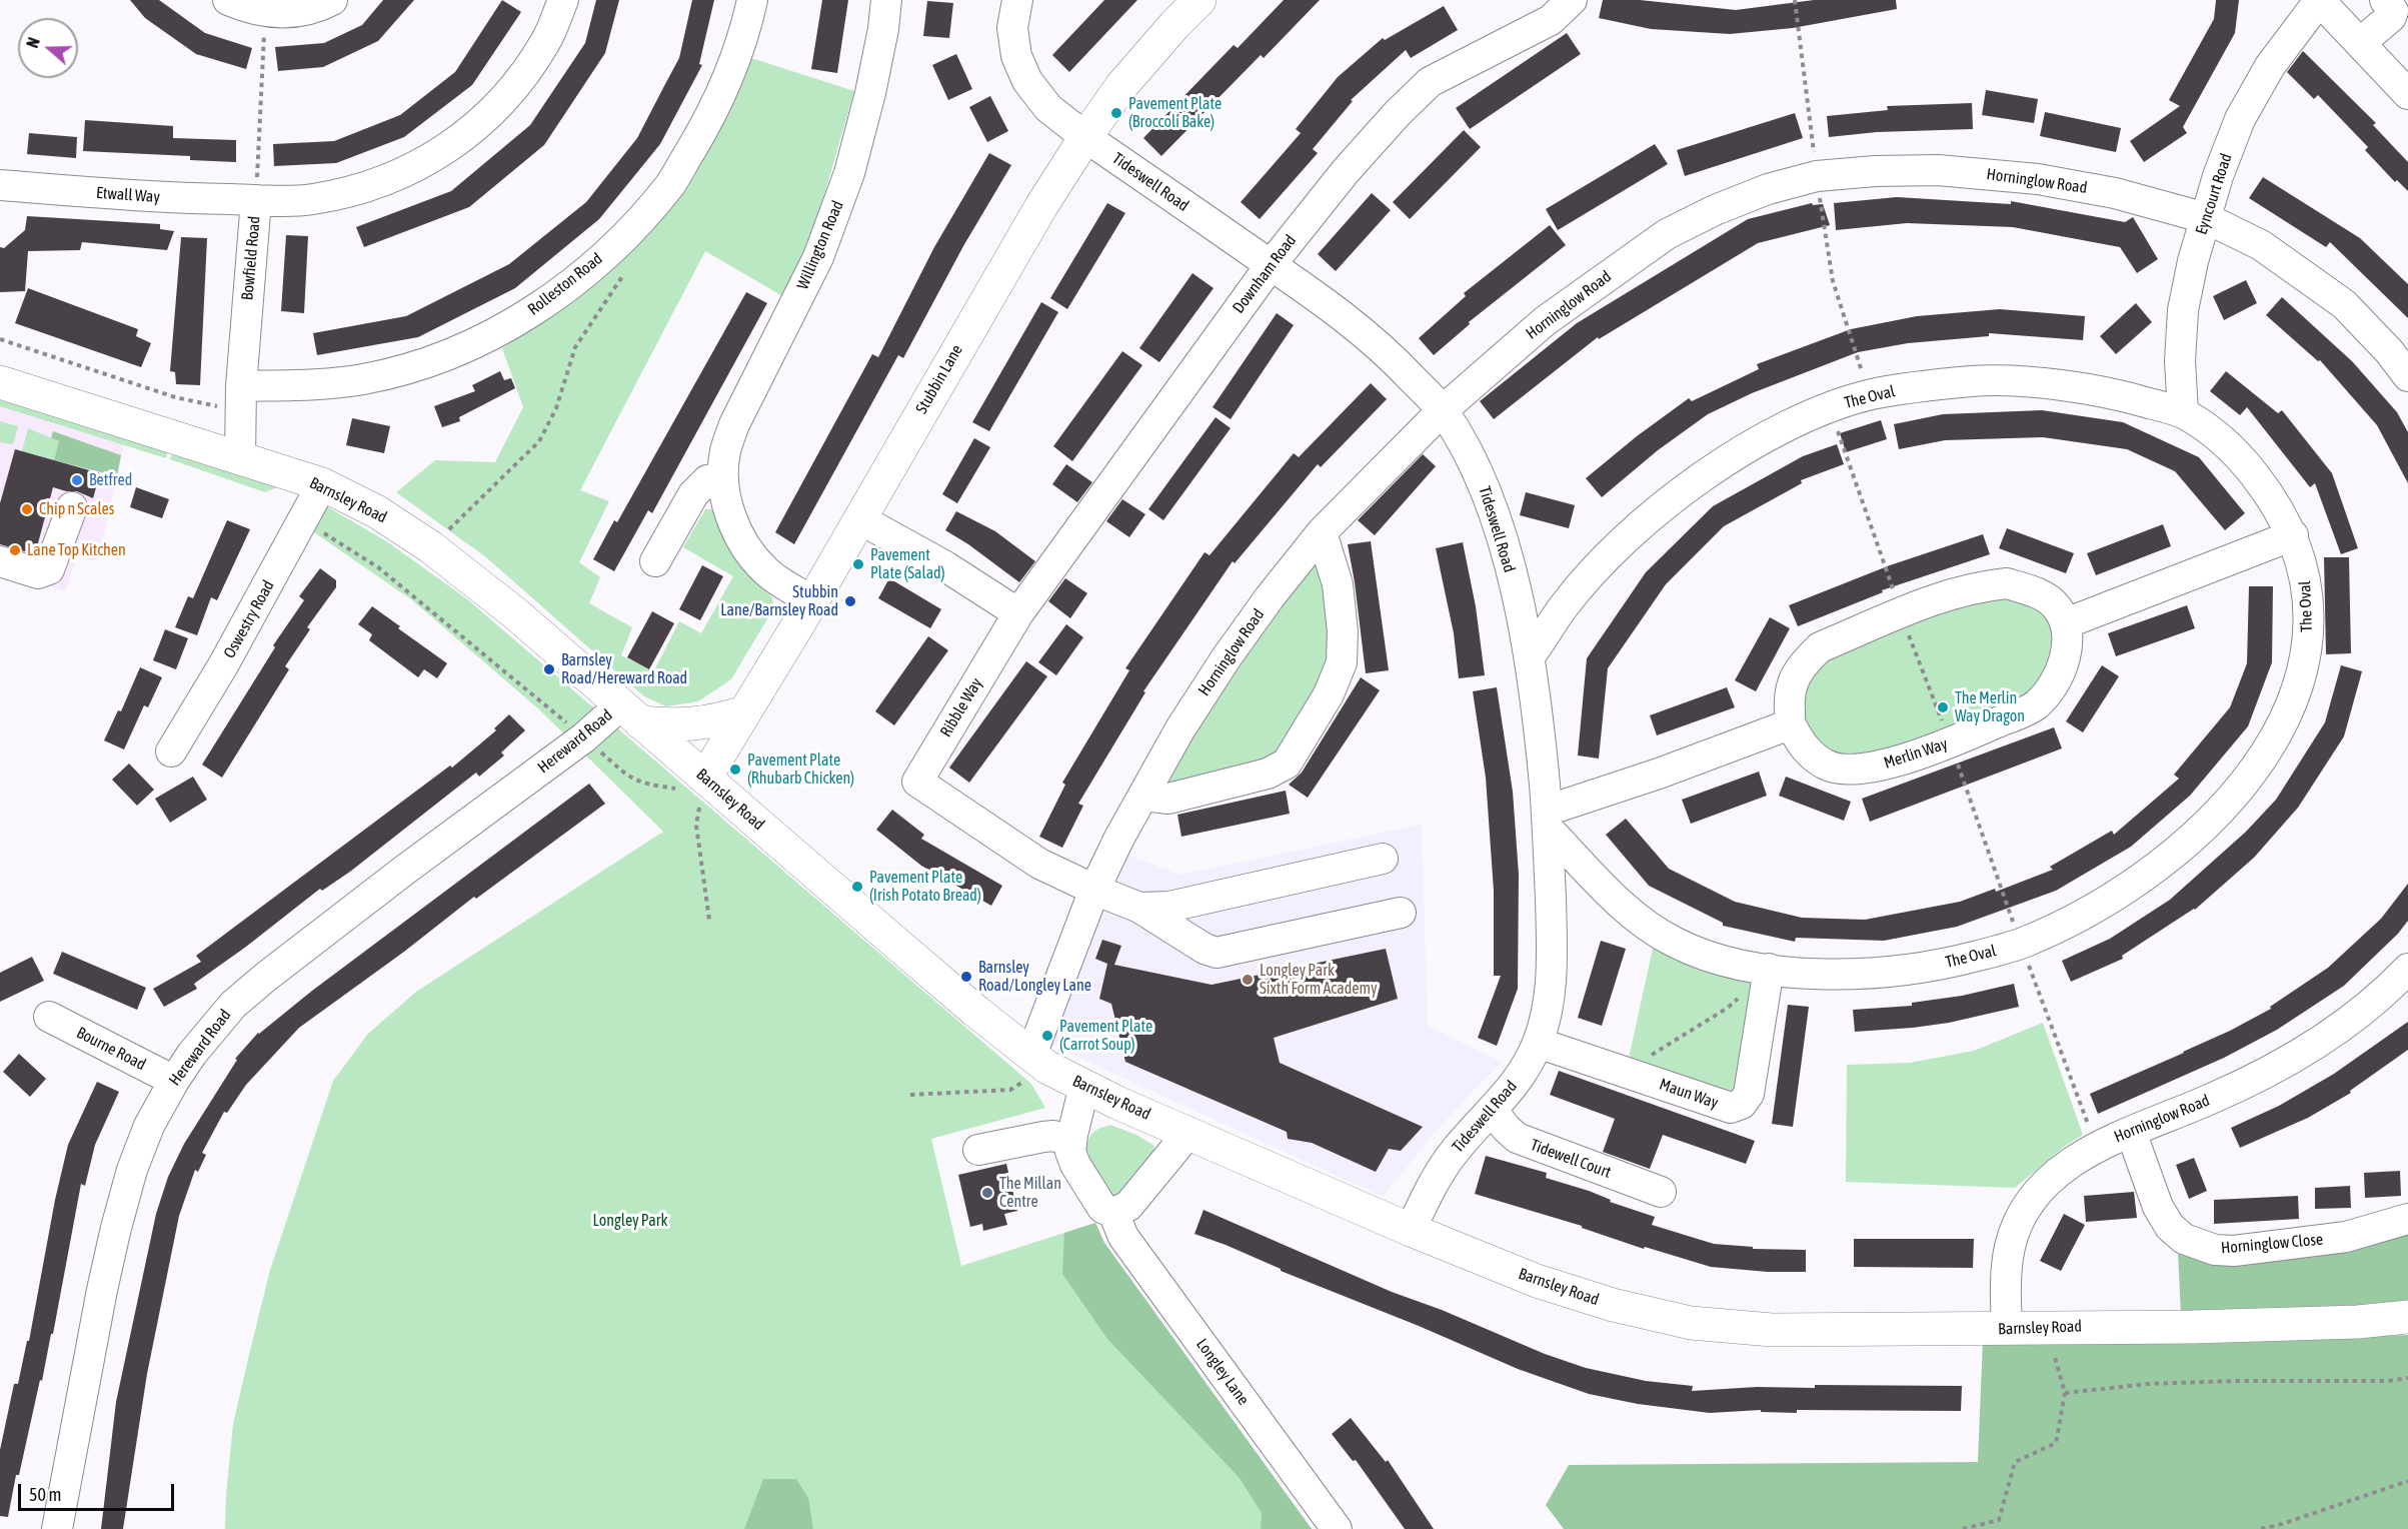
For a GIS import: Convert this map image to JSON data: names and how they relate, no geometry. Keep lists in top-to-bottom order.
{
  "streets": {
    "main road": ["Stubbin Lane", "Barnsley Road"],
    "street": [
      "Horninglow Road",
      "Tideswell Road",
      "Eyncourt Road",
      "Etwall Way",
      "Willington Road",
      "Bowfield Road",
      "Downham Road",
      "Rolleston Road",
      "The Oval",
      "Oswestry Road",
      "Ribble Way",
      "Hereward Road",
      "Merlin Way",
      "Bourne Road",
      "Maun Way",
      "Tidewell Court",
      "Horninglow Close",
      "Longley Lane"
    ]
  },
  "crossings": [
    ["Horninglow Road", "Tideswell Road"],
    ["Horninglow Road", "Eyncourt Road"],
    ["Horninglow Road", "Barnsley Road"],
    ["Horninglow Road", "Ribble Way"],
    ["Horninglow Road", "Horninglow Close"],
    ["Tideswell Road", "Downham Road"],
    ["Tideswell Road", "Stubbin Lane"],
    ["Tideswell Road", "The Oval"],
    ["Tideswell Road", "Barnsley Road"],
    ["Tideswell Road", "Maun Way"],
    ["Tideswell Road", "Tidewell Court"],
    ["Eyncourt Road", "The Oval"],
    ["Etwall Way", "Bowfield Road"],
    ["Willington Road", "Stubbin Lane"],
    ["Bowfield Road", "Rolleston Road"],
    ["Bowfield Road", "Barnsley Road"],
    ["Downham Road", "Ribble Way"],
    ["Stubbin Lane", "Barnsley Road"],
    ["The Oval", "Maun Way"],
    ["Barnsley Road", "Oswestry Road"],
    ["Barnsley Road", "Hereward Road"],
    ["Barnsley Road", "Longley Lane"],
    ["Hereward Road", "Bourne Road"]
  ],
  "parks": ["Longley Park"],
  "places": [
    "Pavement Plate (Broccoli Bake)",
    "Betfred",
    "Chip n Scales",
    "Lane Top Kitchen",
    "Pavement Plate (Salad)",
    "Stubbin Lane/Barnsley Road",
    "Barnsley Road/Hereward Road",
    "The Merlin Way Dragon",
    "Pavement Plate (Rhubarb Chicken)",
    "Pavement Plate (Irish Potato Bread)",
    "Barnsley Road/Longley Lane",
    "Longley Park Sixth Form Academy",
    "Pavement Plate (Carrot Soup)",
    "The Millan Centre"
  ],
  "scale_bar": "50 m",
  "north": "left"
}
